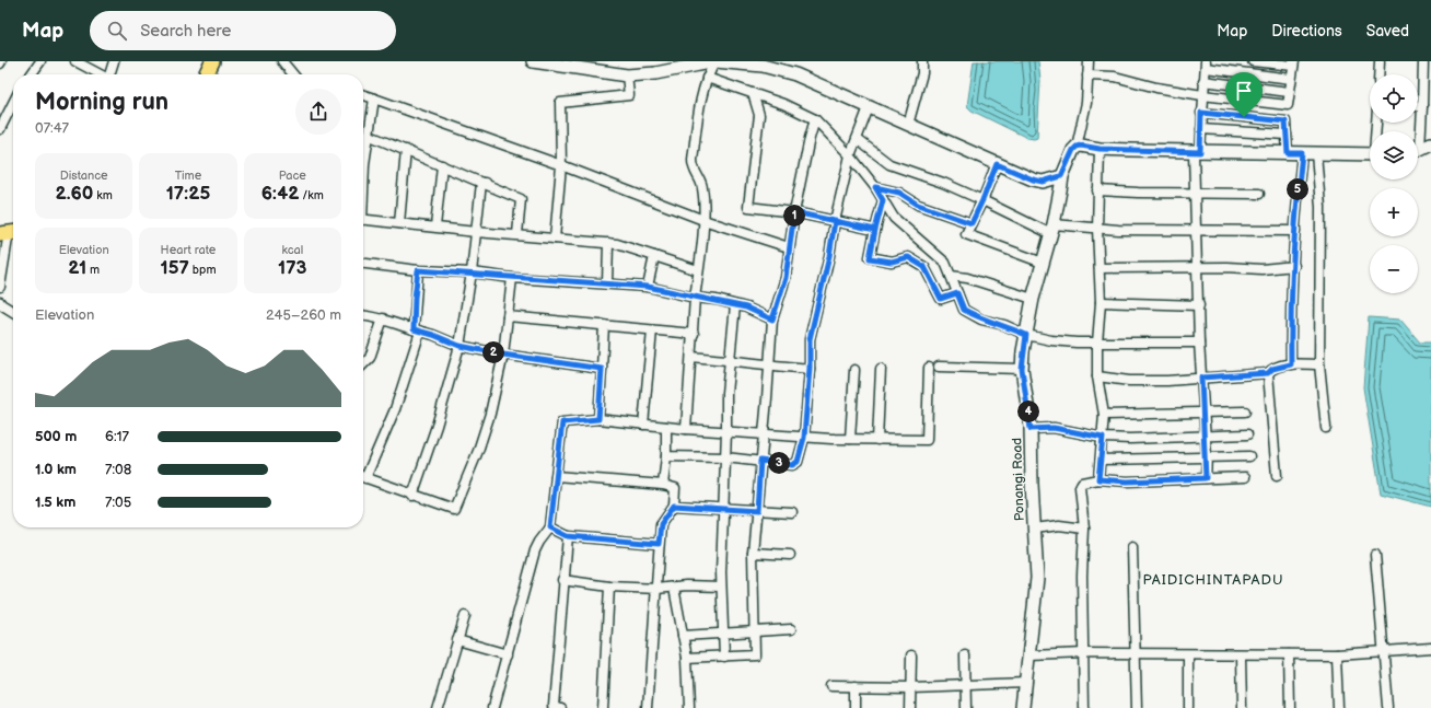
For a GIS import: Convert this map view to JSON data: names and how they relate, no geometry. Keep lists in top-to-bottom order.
{
  "streets": {
    "main road": ["Ponangi Road"]
  },
  "districts": ["PAIDICHINTAPADU"],
  "page": {
    "header": "Map",
    "search": "Search here",
    "nav": ["Map", "Directions", "Saved"],
    "map_buttons": ["+", "−"],
    "heading": ["Morning run", "07:47"],
    "stats": [
      ["Distance", "2.60 km"],
      ["Time", "17:25"],
      ["Pace", "6:42 /km"],
      ["Elevation", "21 m"],
      ["Heart rate", "157 bpm"],
      ["kcal", "173"]
    ],
    "pins": [
      "5",
      "1",
      "2",
      "4",
      "3"
    ],
    "chart": ["Elevation", "245–260 m"],
    "list": [
      {
        "name": "500 m",
        "note": "6:17"
      },
      {
        "name": "1.0 km",
        "note": "7:08"
      },
      {
        "name": "1.5 km",
        "note": "7:05"
      }
    ]
  }
}
